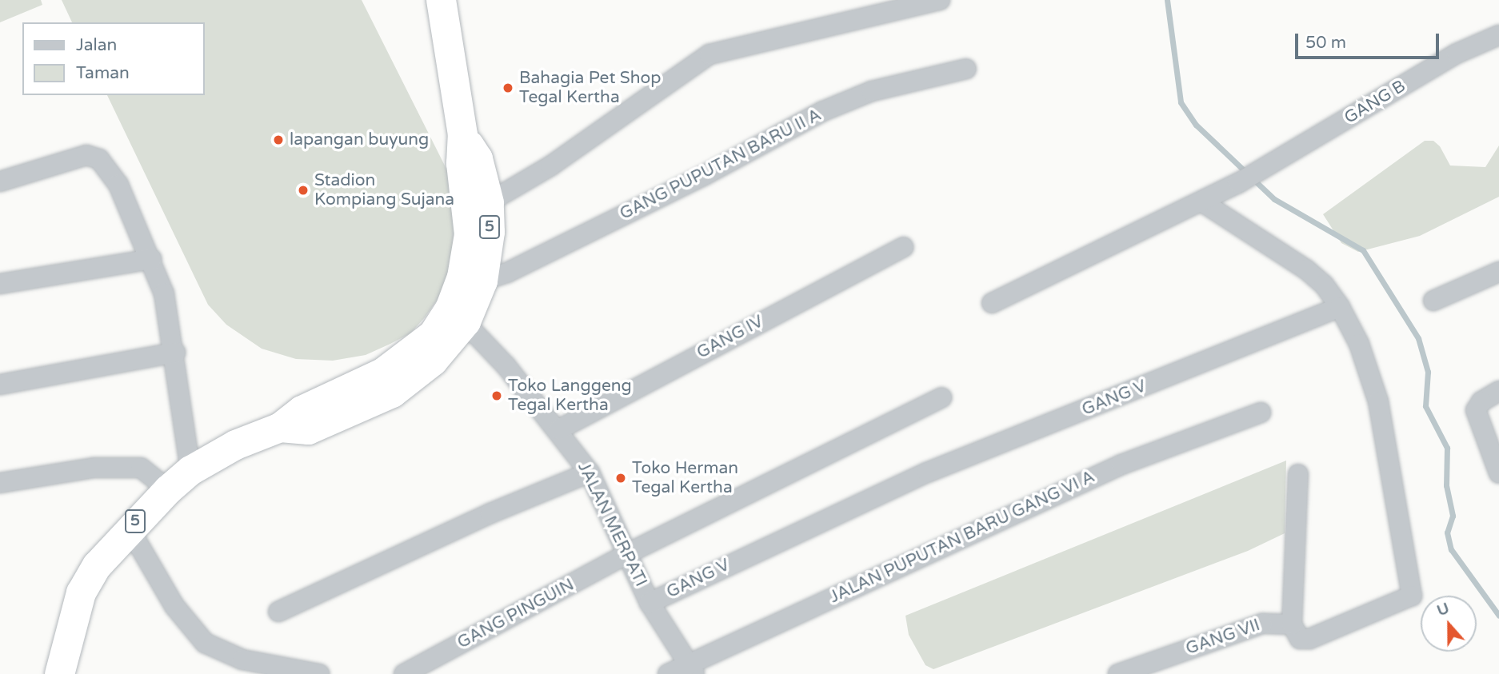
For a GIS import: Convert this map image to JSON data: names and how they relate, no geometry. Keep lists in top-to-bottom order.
{
  "streets": {
    "highway": ["5"],
    "street": [
      "GANG B",
      "GANG PUPUTAN BARU II A",
      "GANG IV",
      "GANG V",
      "JALAN MERPATI",
      "JALAN PUPUTAN BARU GANG VI A",
      "GANG PINGUIN",
      "GANG VII"
    ]
  },
  "crossings": [
    ["GANG PUPUTAN BARU II A", "5"],
    ["5", "JALAN MERPATI"],
    ["GANG IV", "JALAN MERPATI"],
    ["GANG V", "JALAN MERPATI"],
    ["JALAN MERPATI", "JALAN PUPUTAN BARU GANG VI A"],
    ["JALAN MERPATI", "GANG PINGUIN"]
  ],
  "places": [
    "Bahagia Pet Shop Tegal Kertha",
    "lapangan buyung",
    "Stadion Kompiang Sujana",
    "Toko Langgeng Tegal Kertha",
    "Toko Herman Tegal Kertha"
  ],
  "legend": ["Jalan", "Taman"],
  "scale_bar": "50 m",
  "north": "top"
}
